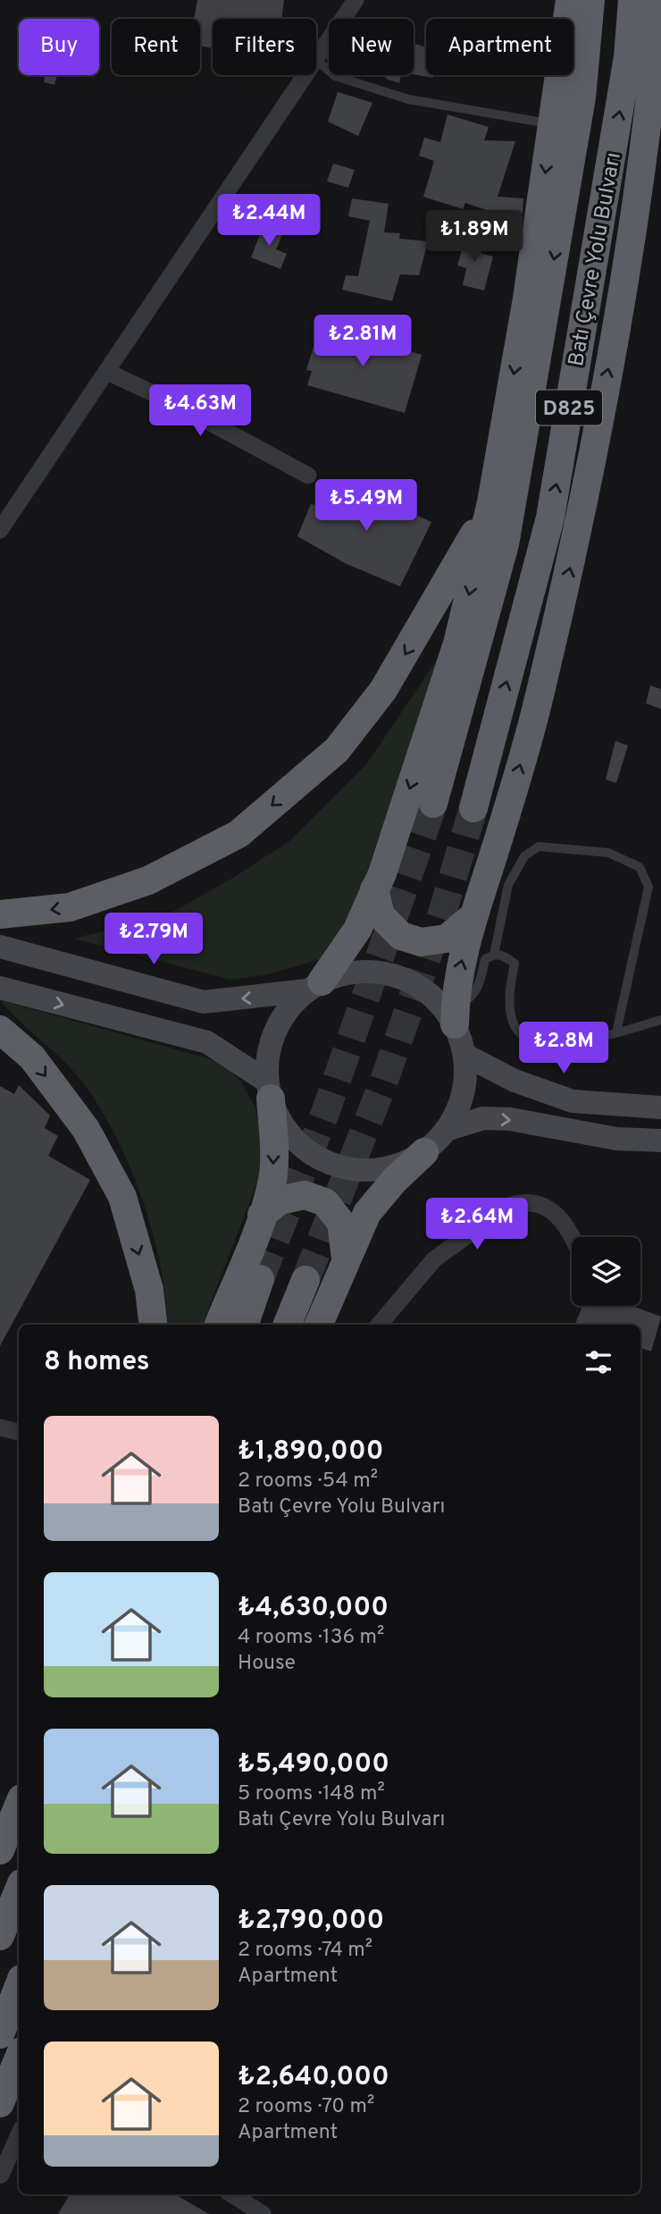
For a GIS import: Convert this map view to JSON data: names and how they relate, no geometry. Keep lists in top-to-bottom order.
{
  "streets": {
    "highway": ["Batı Çevre Yolu Bulvarı", "D825"]
  },
  "page": {
    "chip": [
      "Buy",
      "Rent",
      "Filters",
      "New",
      "Apartment"
    ],
    "price": [
      "₺2.44M",
      "₺1.89M",
      "₺2.81M",
      "₺4.63M",
      "₺5.49M",
      "₺2.79M",
      "₺2.8M",
      "₺2.64M"
    ],
    "heading": "8 homes",
    "list": [
      {
        "name": "₺1,890,000",
        "note": "2 rooms · 54 m² · Batı Çevre Yolu Bulvarı"
      },
      {
        "name": "₺4,630,000",
        "note": "4 rooms · 136 m² · House"
      },
      {
        "name": "₺5,490,000",
        "note": "5 rooms · 148 m² · Batı Çevre Yolu Bulvarı"
      },
      {
        "name": "₺2,790,000",
        "note": "2 rooms · 74 m² · Apartment"
      },
      {
        "name": "₺2,640,000",
        "note": "2 rooms · 70 m² · Apartment"
      }
    ]
  }
}
